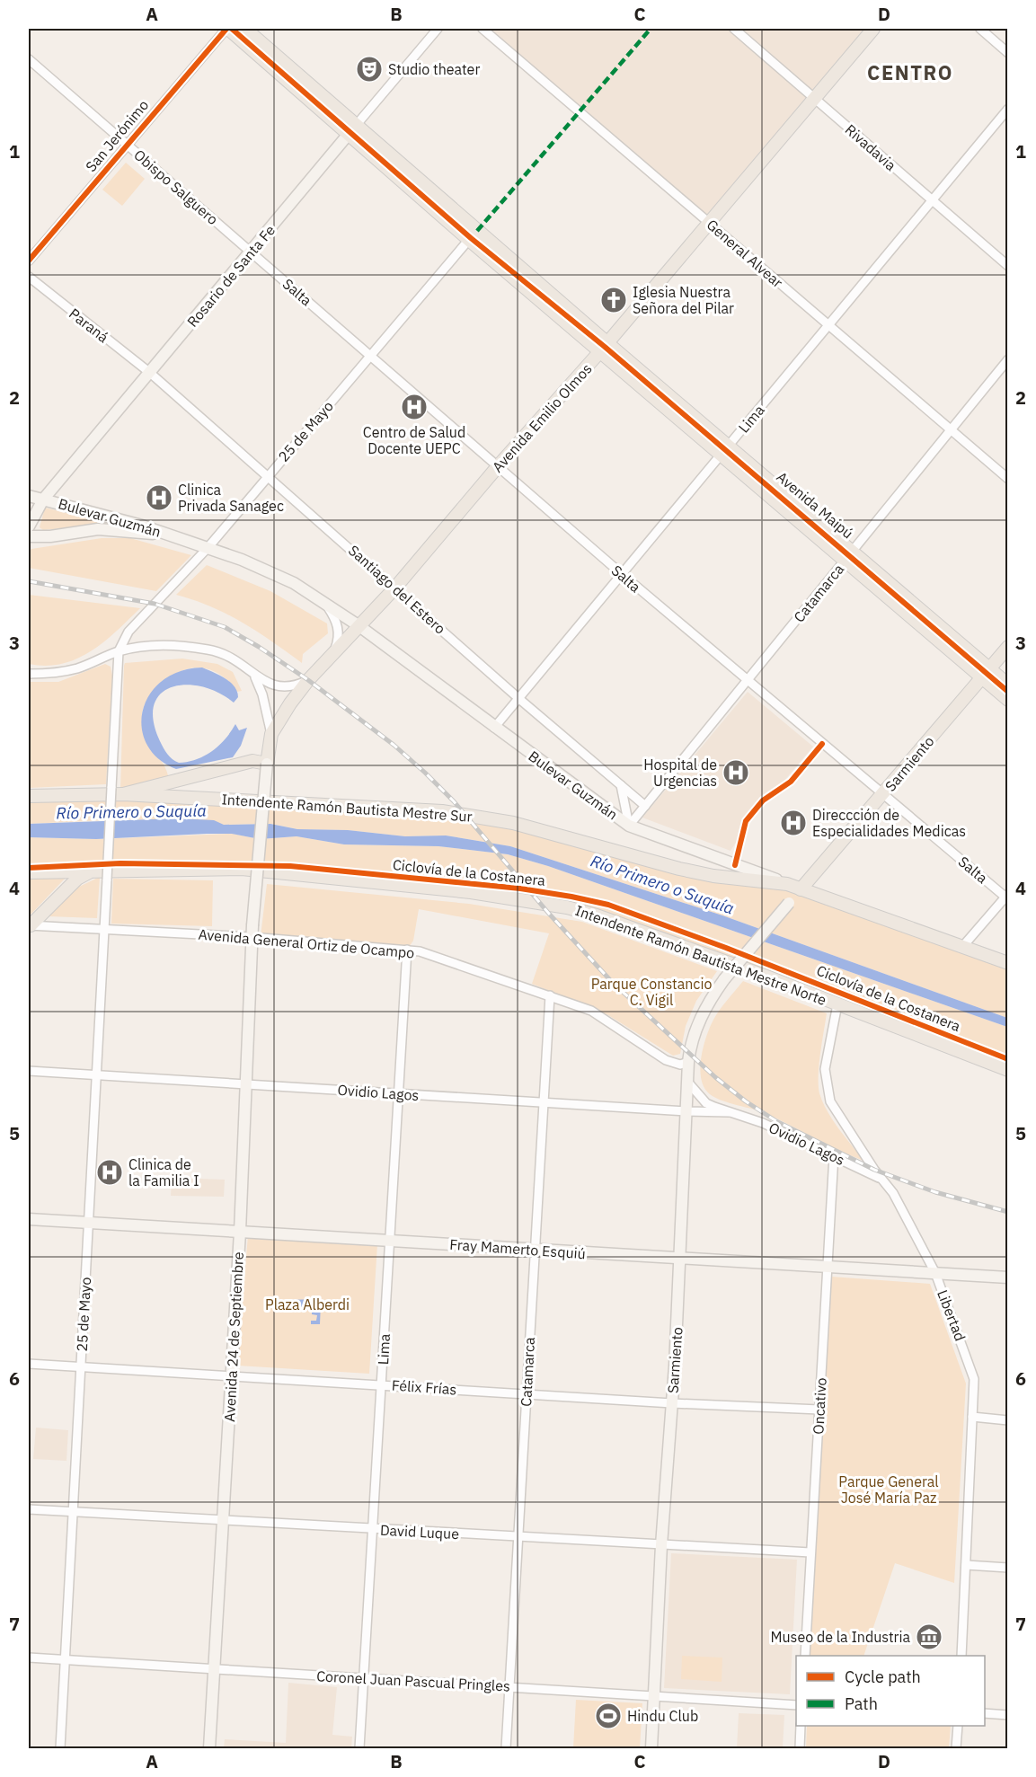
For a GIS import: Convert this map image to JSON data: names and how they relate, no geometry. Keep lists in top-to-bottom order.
{
  "streets": {
    "main road": [
      "Rosario de Santa Fe",
      "Avenida Emilio Olmos",
      "Avenida Maipú",
      "Bulevar Guzmán",
      "Sarmiento",
      "Intendente Ramón Bautista Mestre Sur",
      "Intendente Ramón Bautista Mestre Norte",
      "Fray Mamerto Esquiú",
      "Avenida 24 de Septiembre"
    ],
    "street": [
      "San Jerónimo",
      "Rivadavia",
      "Obispo Salguero",
      "General Alvear",
      "Salta",
      "Paraná",
      "Lima",
      "25 de Mayo",
      "Santiago del Estero",
      "Catamarca",
      "Avenida General Ortiz de Ocampo",
      "Ovidio Lagos",
      "Libertad",
      "Félix Frías",
      "Oncativo",
      "David Luque",
      "Coronel Juan Pascual Pringles"
    ],
    "cycle path": ["Ciclovía de la Costanera"]
  },
  "crossings": [
    ["San Jerónimo", "Obispo Salguero"],
    ["Rivadavia", "Avenida Emilio Olmos"],
    ["Rivadavia", "Lima"],
    ["Obispo Salguero", "Rosario de Santa Fe"],
    ["Obispo Salguero", "Salta"],
    ["General Alvear", "Avenida Emilio Olmos"],
    ["General Alvear", "Lima"],
    ["General Alvear", "Catamarca"],
    ["Rosario de Santa Fe", "Salta"],
    ["Rosario de Santa Fe", "Paraná"],
    ["Rosario de Santa Fe", "Avenida Maipú"],
    ["Rosario de Santa Fe", "Bulevar Guzmán"],
    ["Rosario de Santa Fe", "Santiago del Estero"],
    ["Salta", "Avenida Emilio Olmos"],
    ["Salta", "Lima"],
    ["Salta", "25 de Mayo"],
    ["Salta", "Catamarca"],
    ["Salta", "Sarmiento"],
    ["Paraná", "Santiago del Estero"],
    ["Avenida Emilio Olmos", "Avenida Maipú"],
    ["Avenida Emilio Olmos", "Bulevar Guzmán"],
    ["Avenida Emilio Olmos", "Santiago del Estero"],
    ["Avenida Emilio Olmos", "Avenida 24 de Septiembre"],
    ["Lima", "Avenida Maipú"],
    ["Lima", "Bulevar Guzmán"],
    ["Lima", "Santiago del Estero"],
    ["Lima", "Avenida General Ortiz de Ocampo"],
    ["Lima", "Ovidio Lagos"],
    ["Lima", "Fray Mamerto Esquiú"],
    ["Lima", "Félix Frías"],
    ["Lima", "David Luque"],
    ["Lima", "Coronel Juan Pascual Pringles"],
    ["25 de Mayo", "Avenida Maipú"],
    ["25 de Mayo", "Bulevar Guzmán"],
    ["25 de Mayo", "Santiago del Estero"],
    ["25 de Mayo", "Avenida General Ortiz de Ocampo"],
    ["25 de Mayo", "Ovidio Lagos"],
    ["25 de Mayo", "Fray Mamerto Esquiú"],
    ["25 de Mayo", "Félix Frías"],
    ["25 de Mayo", "David Luque"],
    ["25 de Mayo", "Coronel Juan Pascual Pringles"],
    ["Avenida Maipú", "Catamarca"],
    ["Avenida Maipú", "Sarmiento"],
    ["Bulevar Guzmán", "Catamarca"],
    ["Bulevar Guzmán", "Sarmiento"],
    ["Bulevar Guzmán", "Intendente Ramón Bautista Mestre Sur"],
    ["Santiago del Estero", "Catamarca"],
    ["Catamarca", "Avenida General Ortiz de Ocampo"],
    ["Catamarca", "Ovidio Lagos"],
    ["Catamarca", "Fray Mamerto Esquiú"],
    ["Catamarca", "Félix Frías"],
    ["Catamarca", "David Luque"],
    ["Catamarca", "Coronel Juan Pascual Pringles"],
    ["Sarmiento", "Avenida General Ortiz de Ocampo"],
    ["Sarmiento", "Ovidio Lagos"],
    ["Sarmiento", "Fray Mamerto Esquiú"],
    ["Sarmiento", "Félix Frías"],
    ["Sarmiento", "David Luque"],
    ["Sarmiento", "Coronel Juan Pascual Pringles"],
    ["Avenida General Ortiz de Ocampo", "Avenida 24 de Septiembre"],
    ["Intendente Ramón Bautista Mestre Norte", "Libertad"],
    ["Ovidio Lagos", "Libertad"],
    ["Ovidio Lagos", "Avenida 24 de Septiembre"],
    ["Ovidio Lagos", "Oncativo"],
    ["Fray Mamerto Esquiú", "Libertad"],
    ["Fray Mamerto Esquiú", "Avenida 24 de Septiembre"],
    ["Fray Mamerto Esquiú", "Oncativo"],
    ["Avenida 24 de Septiembre", "Félix Frías"],
    ["Avenida 24 de Septiembre", "David Luque"],
    ["Avenida 24 de Septiembre", "Coronel Juan Pascual Pringles"],
    ["Félix Frías", "Oncativo"],
    ["Oncativo", "David Luque"]
  ],
  "districts": ["CENTRO"],
  "water": ["Río Primero o Suquía"],
  "parks": ["Parque Constancio C. Vigil", "Plaza Alberdi", "Parque General José María Paz"],
  "places": {
    "theatre": ["Studio theater"],
    "church": ["Iglesia Nuestra Señora del Pilar"],
    "hospital": [
      "Centro de Salud Docente UEPC",
      "Clinica Privada Sanagec",
      "Hospital de Urgencias",
      "Direccción de Especialidades Medicas",
      "Clinica de la Familia I"
    ],
    "museum": ["Museo de la Industria"],
    "sports": ["Hindu Club"]
  },
  "legend": ["Cycle path", "Path"],
  "grid": {
    "columns": [
      "A",
      "B",
      "C",
      "D"
    ],
    "rows": [
      "1",
      "2",
      "3",
      "4",
      "5",
      "6",
      "7"
    ]
  }
}
